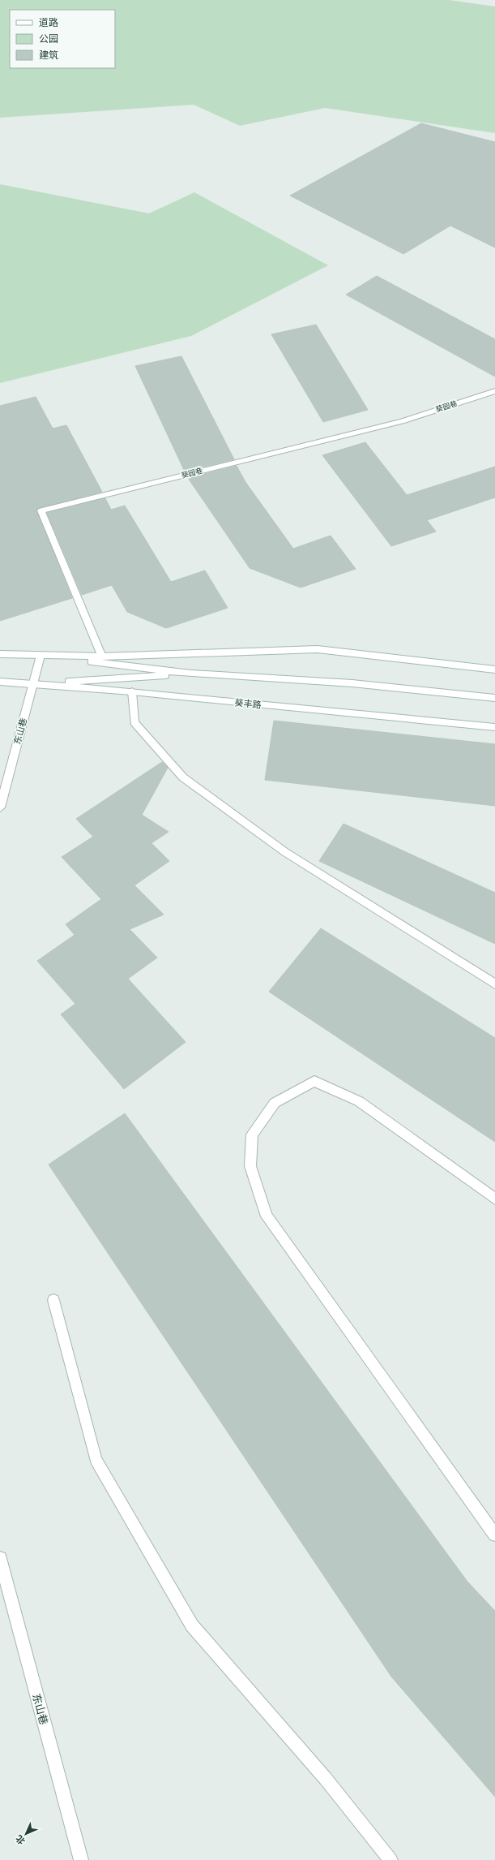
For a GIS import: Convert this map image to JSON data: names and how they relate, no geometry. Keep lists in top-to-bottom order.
{
  "streets": {
    "street": ["葵园巷", "葵丰路", "东山巷"]
  },
  "crossings": [
    ["葵丰路", "东山巷"]
  ],
  "legend": ["道路", "公园", "建筑"],
  "north": "bottom left"
}
